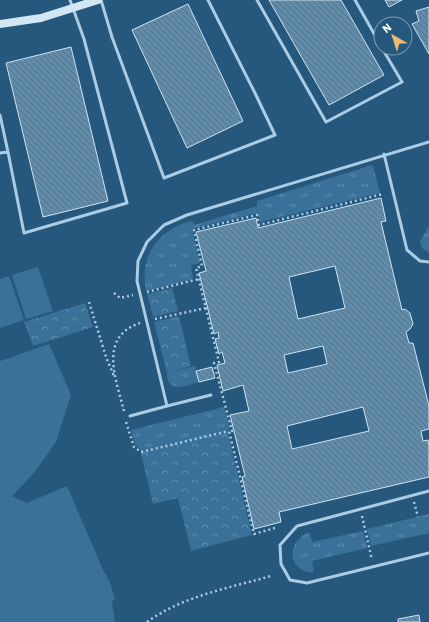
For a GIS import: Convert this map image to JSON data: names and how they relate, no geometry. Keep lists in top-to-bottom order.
{
  "north": "top left"
}
